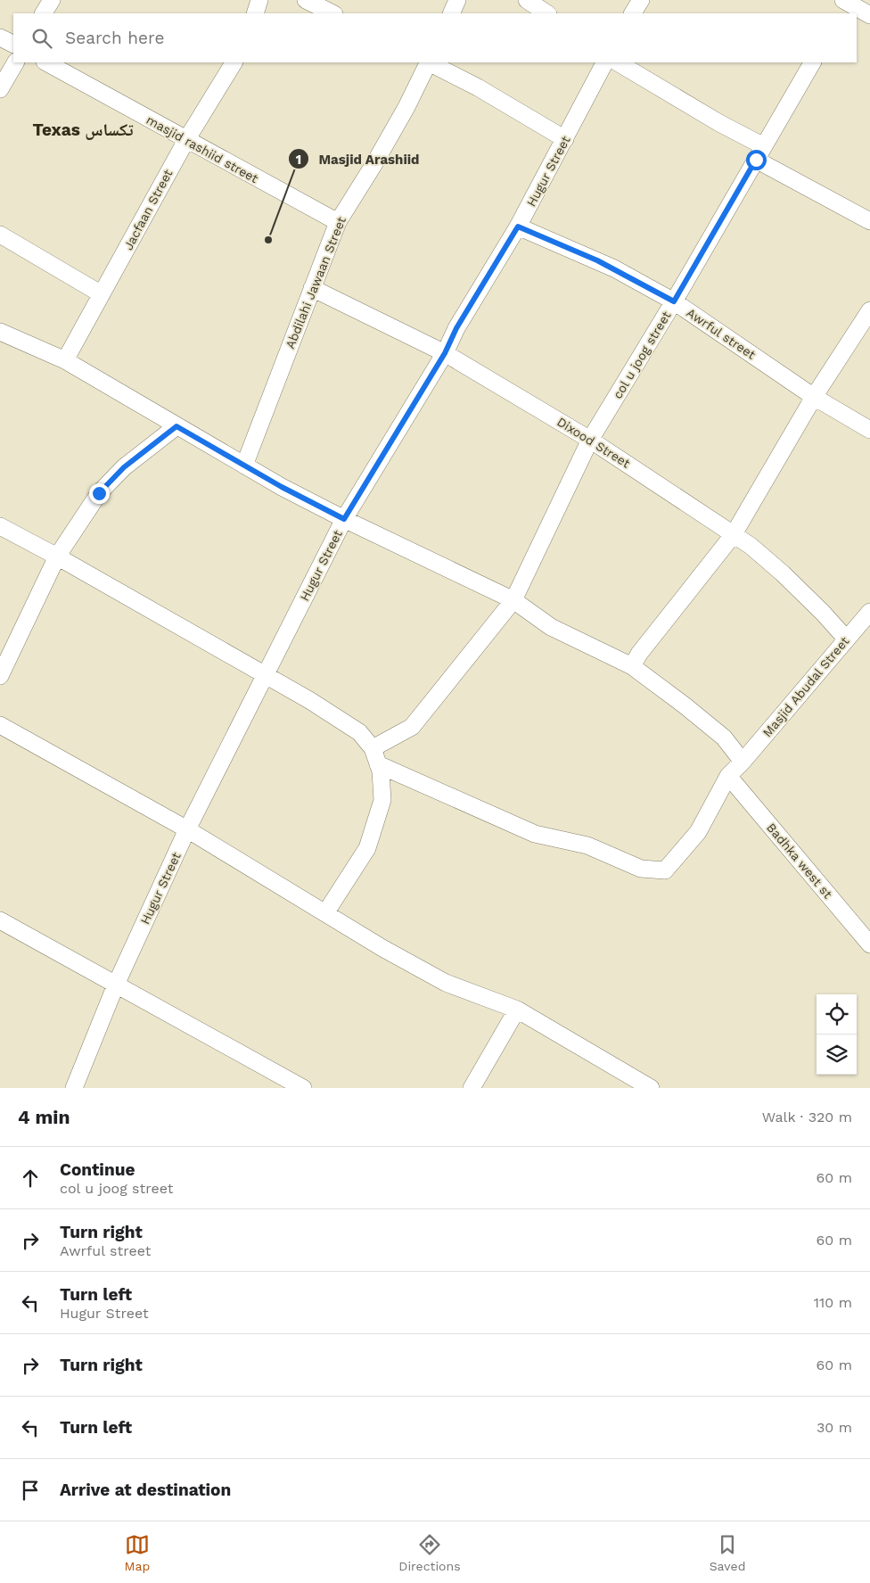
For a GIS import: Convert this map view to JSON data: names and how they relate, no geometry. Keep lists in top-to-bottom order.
{
  "streets": {
    "street": [
      "masjid rashiid street",
      "Hugur Street",
      "Jacfaan Street",
      "Abdilahi Jawaan Street",
      "Awrful street",
      "col u joog street",
      "Dixood Street",
      "Masjid Abudal Street",
      "Badhka west st"
    ]
  },
  "crossings": [
    ["masjid rashiid street", "Jacfaan Street"],
    ["masjid rashiid street", "Abdilahi Jawaan Street"],
    ["Hugur Street", "Awrful street"],
    ["Hugur Street", "Dixood Street"],
    ["Abdilahi Jawaan Street", "Dixood Street"],
    ["Awrful street", "col u joog street"],
    ["col u joog street", "Dixood Street"],
    ["col u joog street", "Masjid Abudal Street"],
    ["Dixood Street", "Masjid Abudal Street"],
    ["Masjid Abudal Street", "Badhka west st"]
  ],
  "districts": ["Texas تكساس"],
  "places": ["Masjid Arashiid"],
  "page": {
    "search": "Search here",
    "heading": ["4 min", "Walk · 320 m"],
    "list": [
      ["Continue", "col u joog street", "60 m"],
      ["Turn right", "Awrful street", "60 m"],
      ["Turn left", "Hugur Street", "110 m"],
      ["Turn right", "60 m"],
      ["Turn left", "30 m"],
      "Arrive at destination"
    ],
    "nav": ["Map", "Directions", "Saved"]
  }
}
